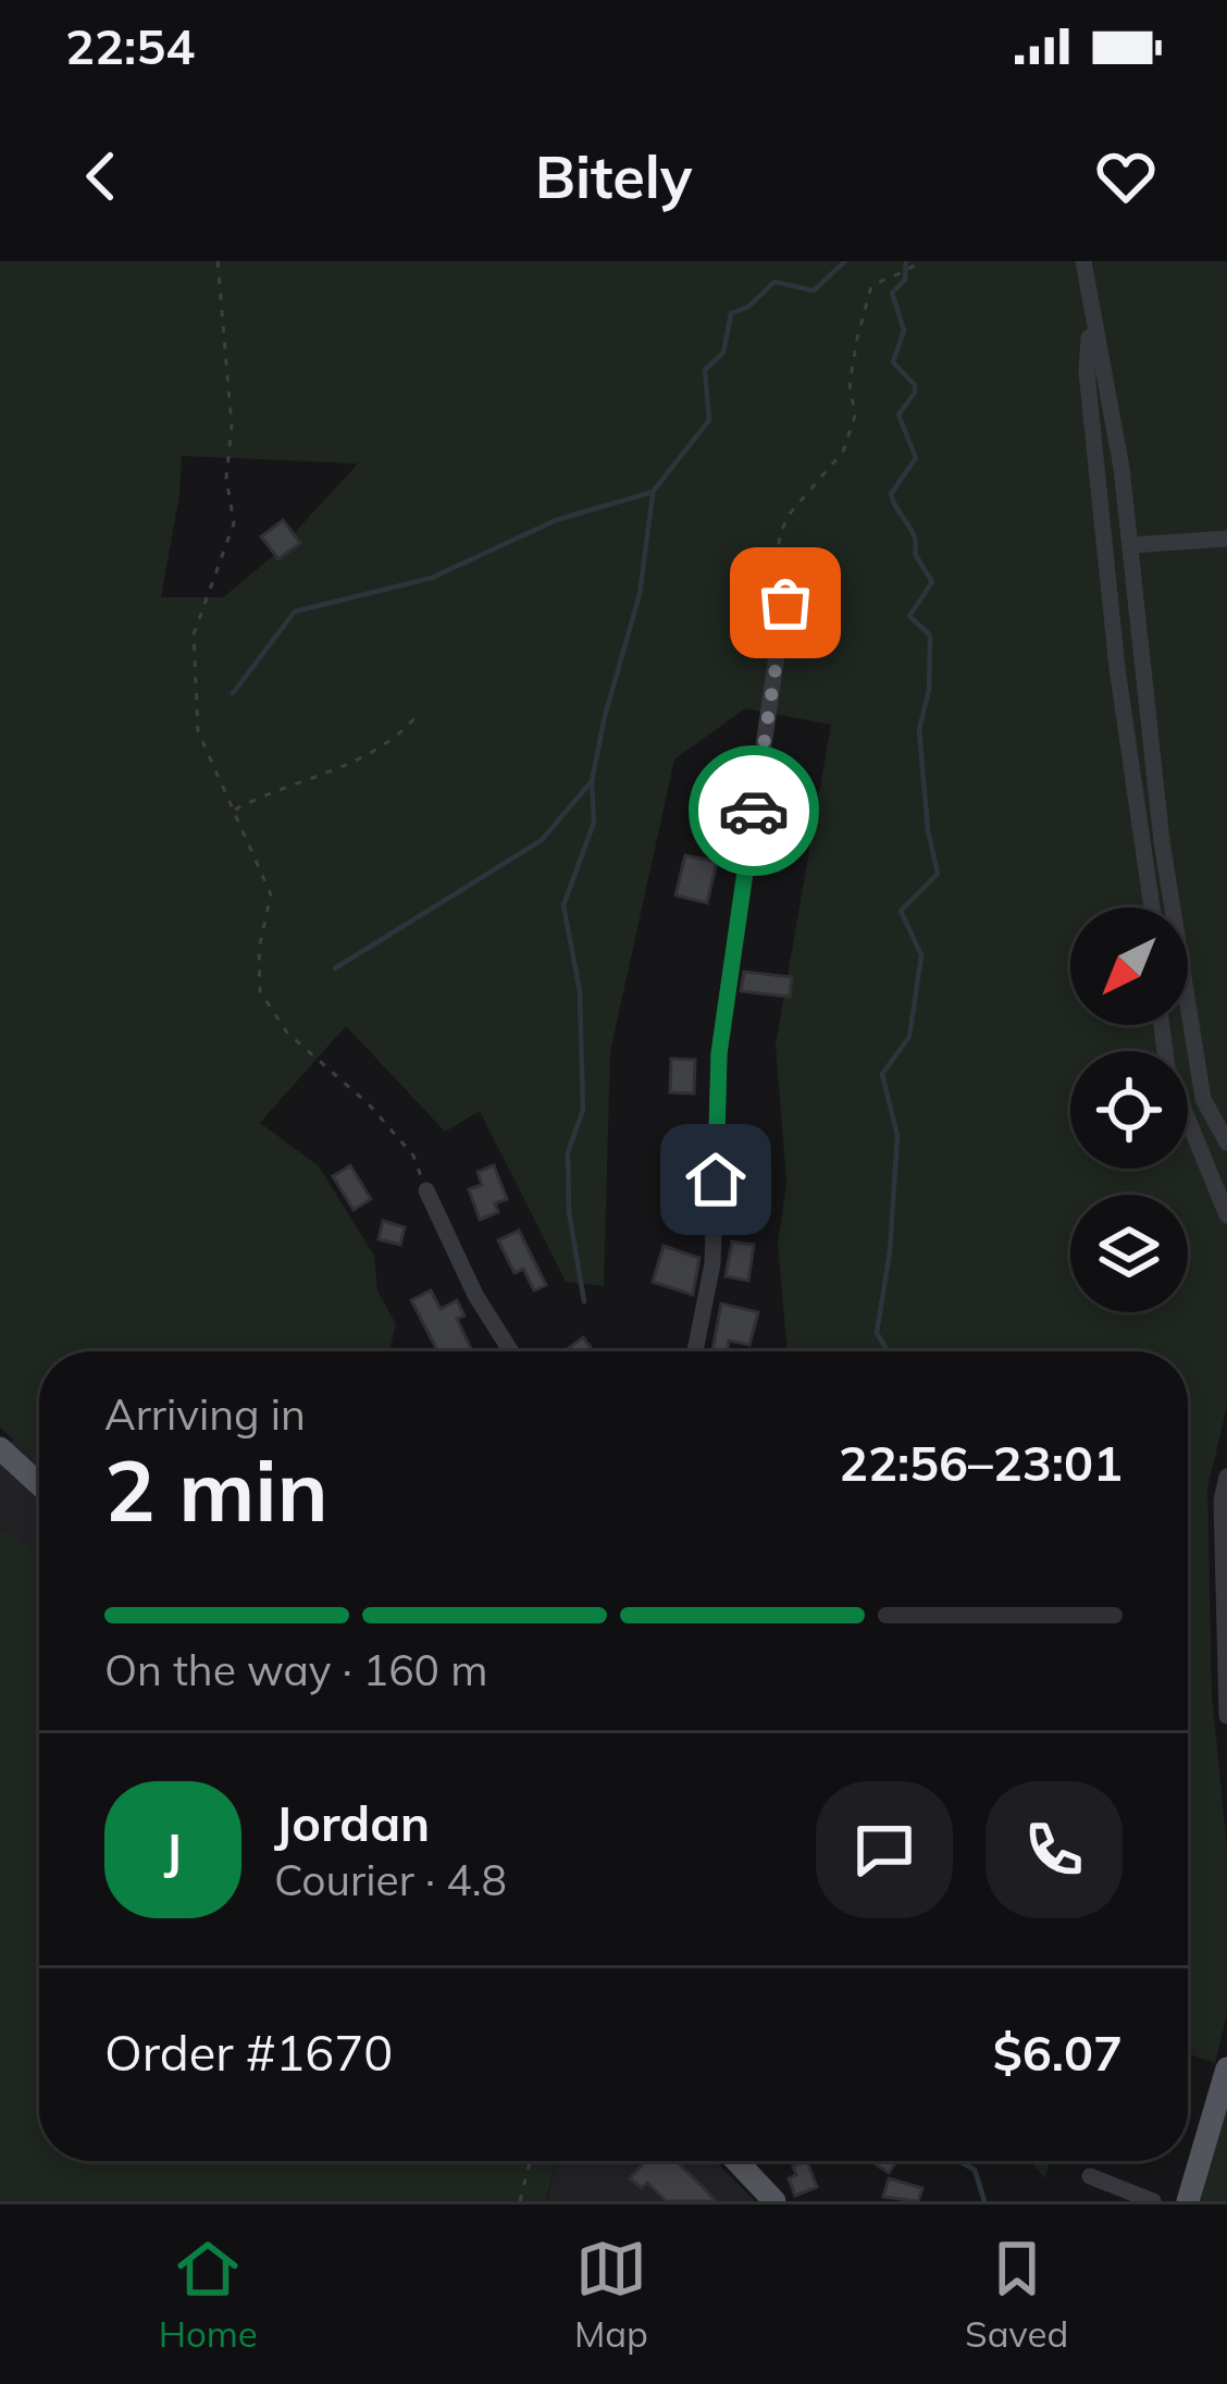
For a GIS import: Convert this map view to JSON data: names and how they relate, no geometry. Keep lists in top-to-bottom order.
{
  "north": "bottom left",
  "page": {
    "status": "22:54",
    "header": "Bitely",
    "heading": ["2 min", "Arriving in", "22:56–23:01"],
    "panel": [
      "Jordan",
      "Courier · 4.8",
      "Order #1670",
      "$6.07"
    ],
    "bar": "On the way · 160 m",
    "round": "J",
    "tabs": ["Home", "Map", "Saved"]
  }
}
